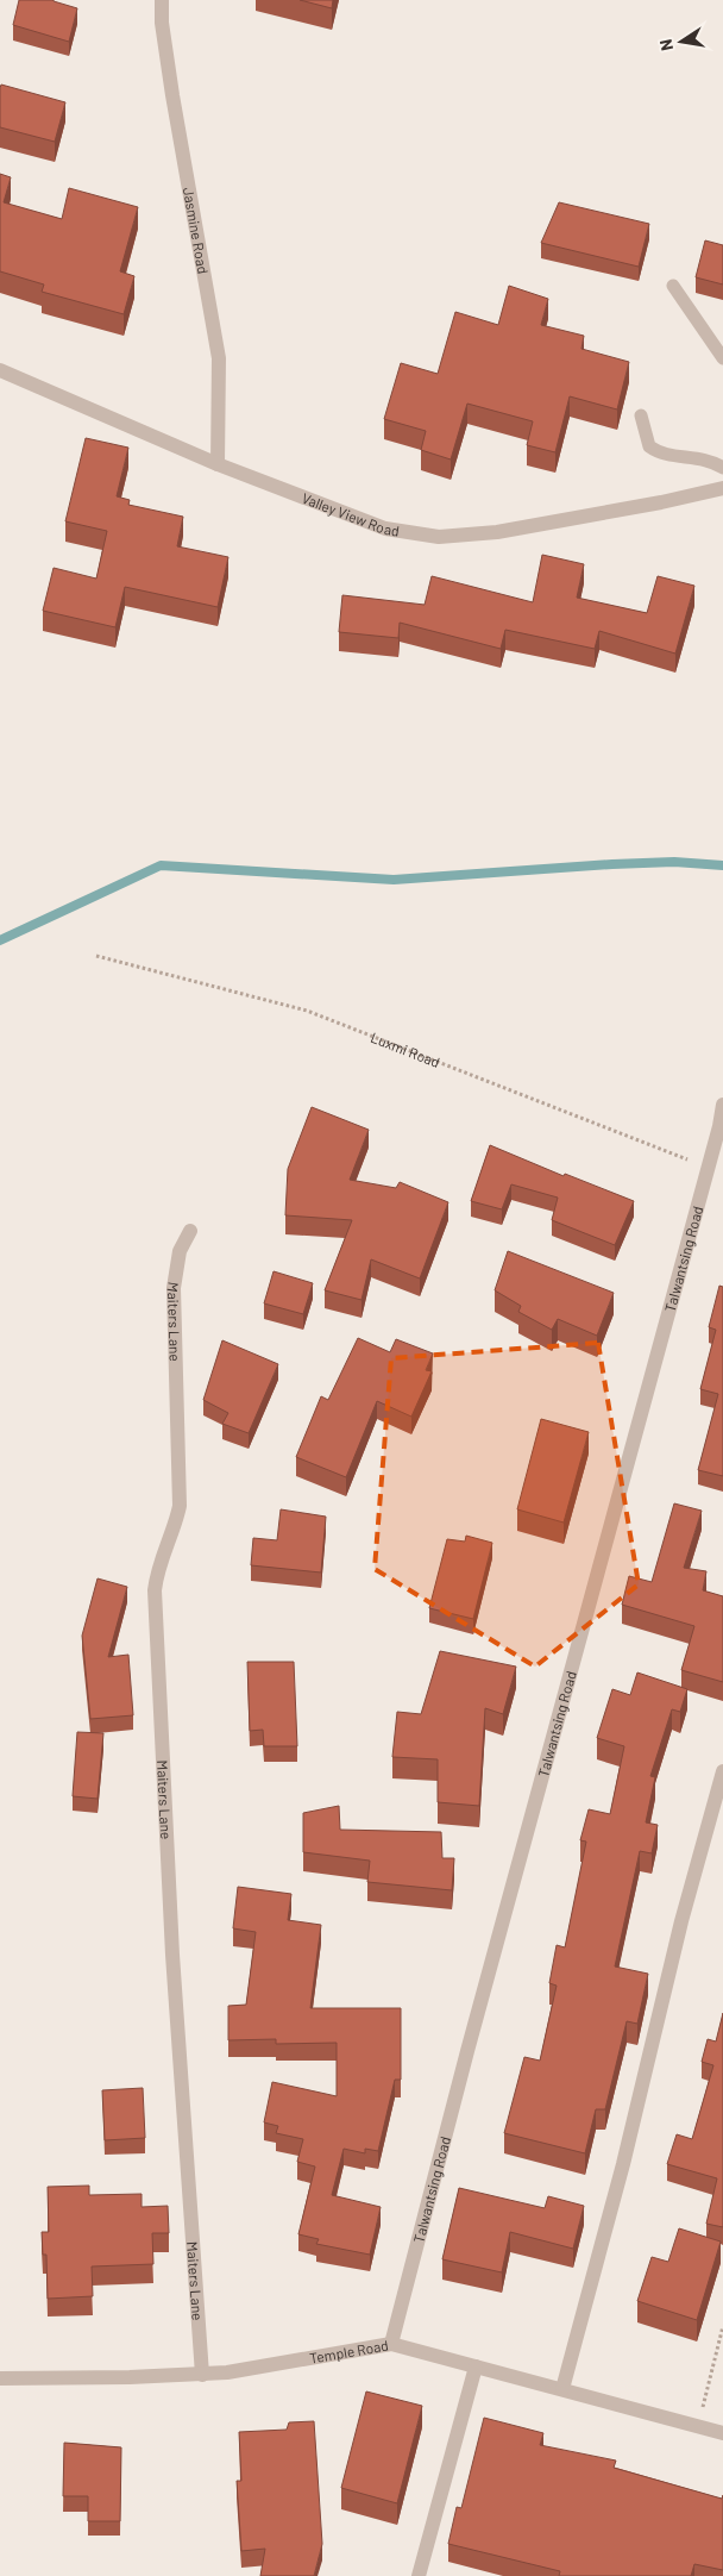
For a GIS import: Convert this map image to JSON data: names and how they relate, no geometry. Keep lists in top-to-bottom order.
{
  "streets": {
    "street": [
      "Jasmine Road",
      "Valley View Road",
      "Talwantsing Road",
      "Maiters Lane",
      "Temple Road"
    ],
    "path": ["Luxmi Road"]
  },
  "crossings": [
    ["Jasmine Road", "Valley View Road"],
    ["Luxmi Road", "Talwantsing Road"],
    ["Talwantsing Road", "Temple Road"],
    ["Maiters Lane", "Temple Road"]
  ],
  "north": "left"
}
